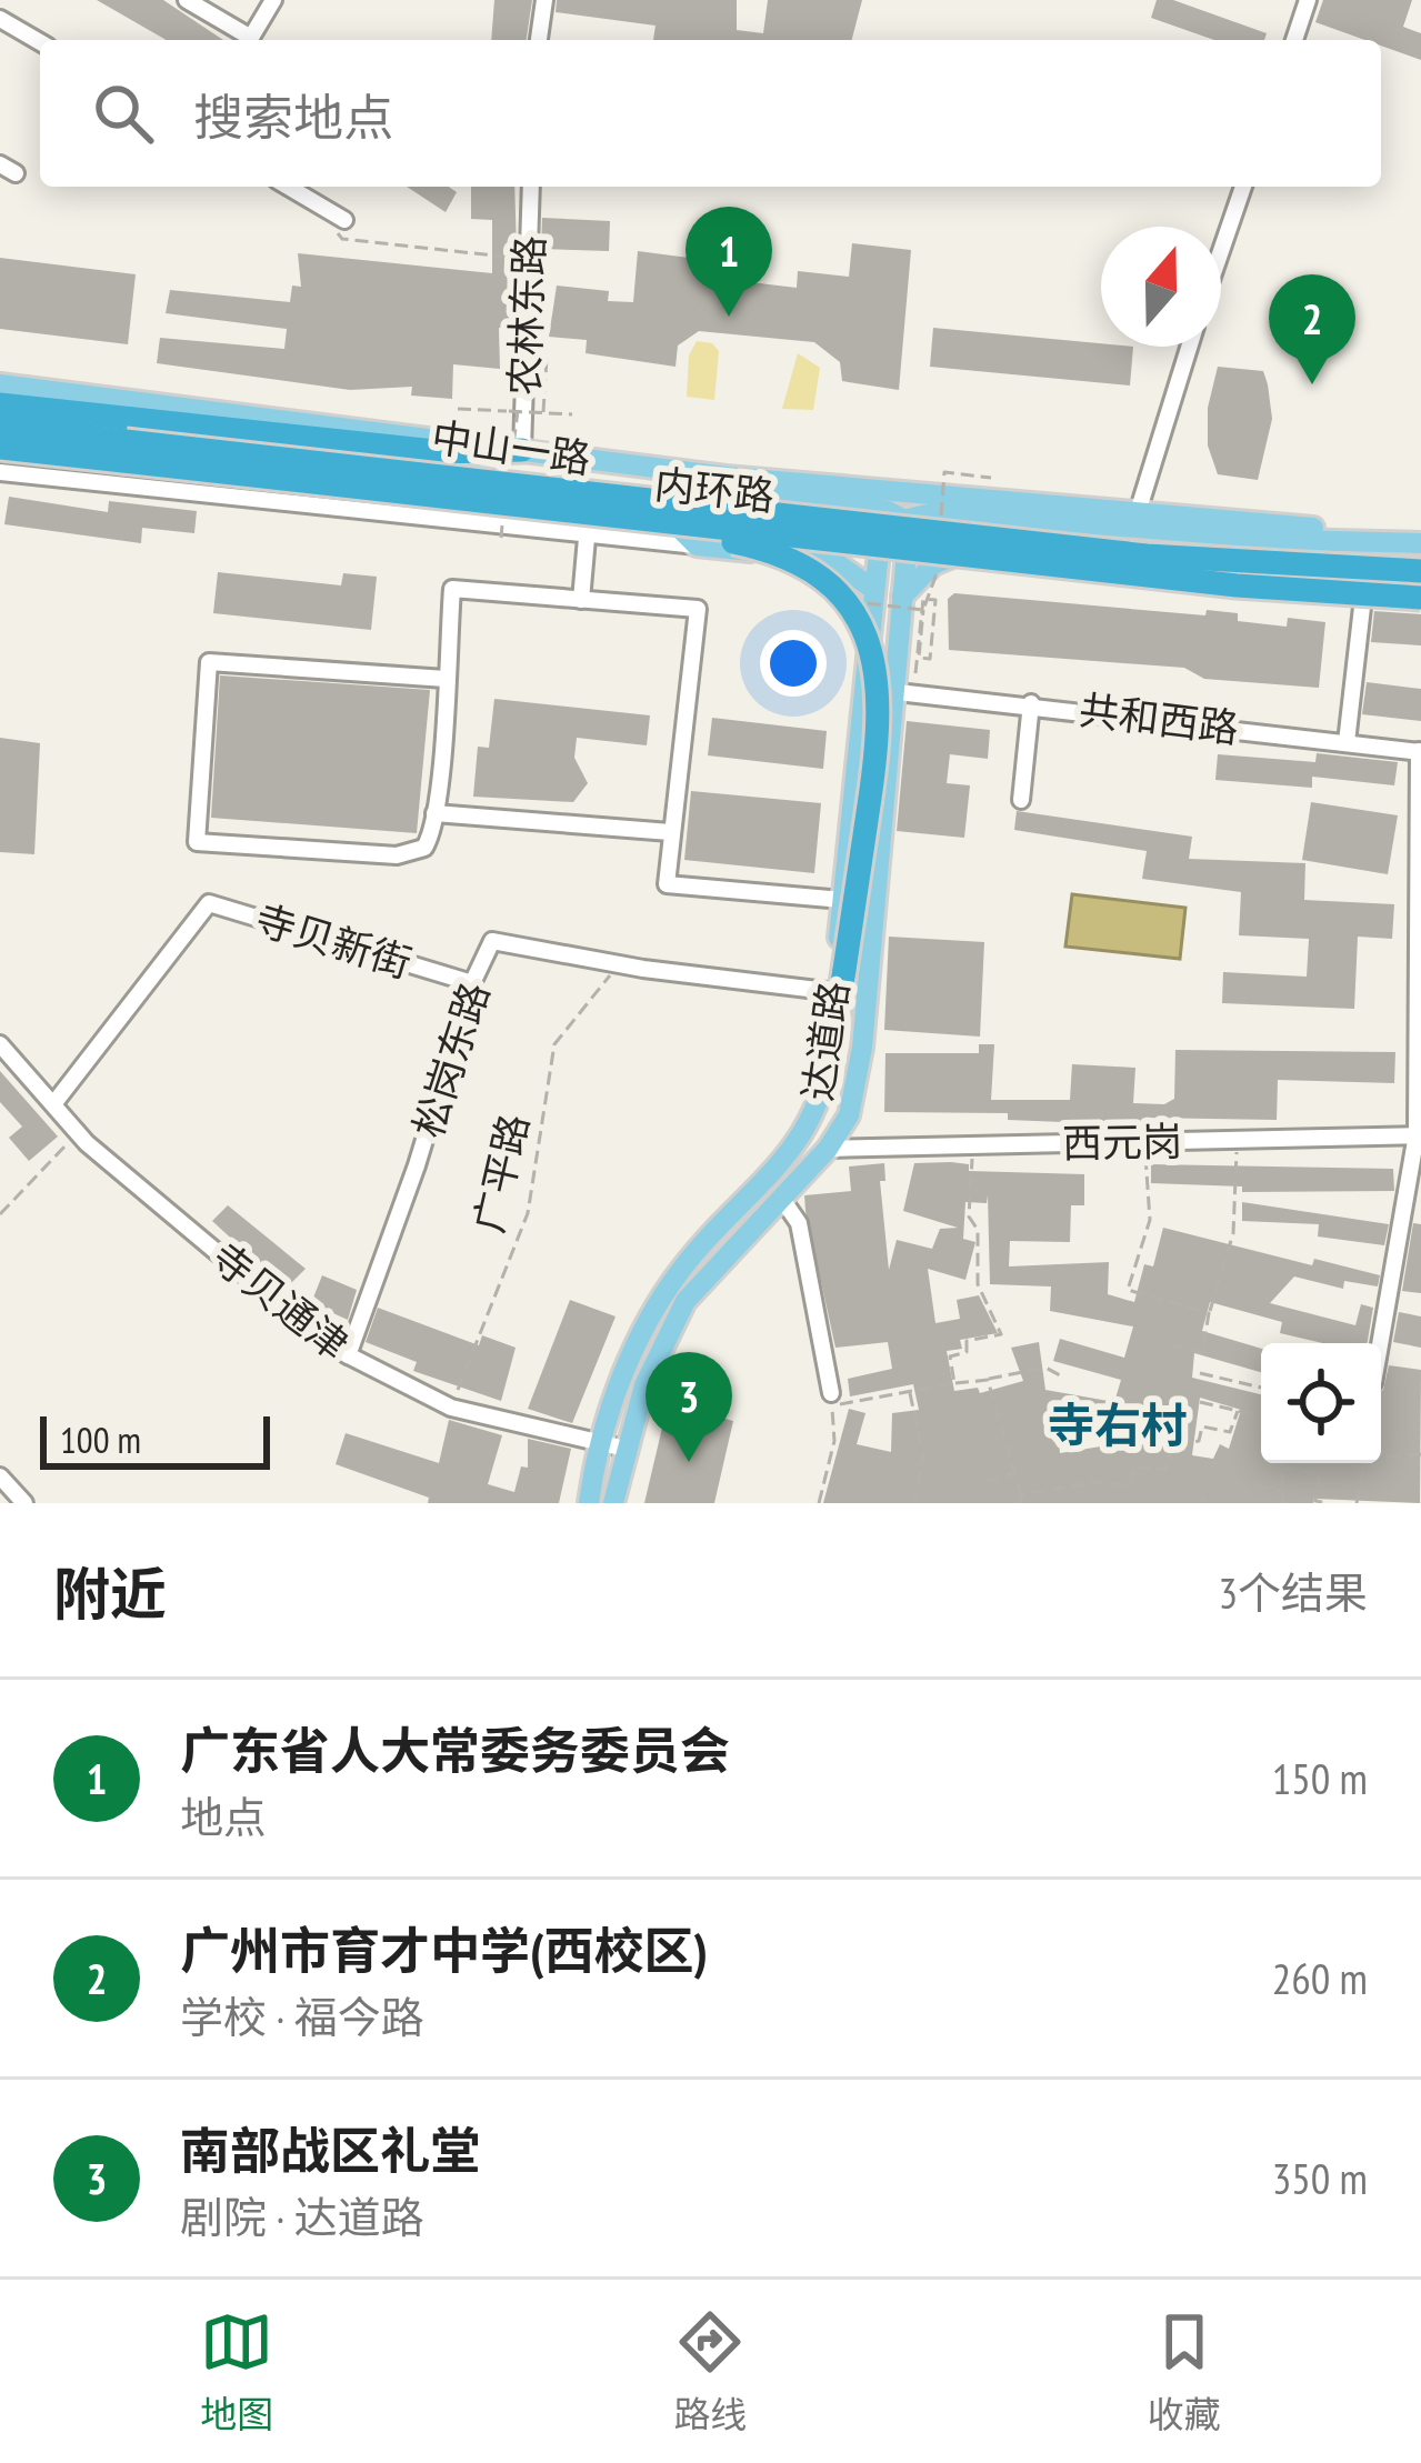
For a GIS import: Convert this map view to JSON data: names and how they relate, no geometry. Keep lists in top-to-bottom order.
{
  "streets": {
    "highway": ["内环路"],
    "main road": ["中山一路", "达道路"],
    "street": [
      "农林东路",
      "共和西路",
      "寺贝新街",
      "松岗东路",
      "西元岗",
      "寺贝通津"
    ],
    "path": ["广平路"]
  },
  "crossings": [
    ["农林东路", "中山一路"],
    ["中山一路", "内环路"],
    ["中山一路", "达道路"],
    ["共和西路", "达道路"],
    ["寺贝新街", "松岗东路"],
    ["寺贝新街", "寺贝通津"],
    ["达道路", "松岗东路"],
    ["达道路", "西元岗"],
    ["达道路", "寺贝通津"],
    ["松岗东路", "广平路"],
    ["松岗东路", "寺贝通津"],
    ["广平路", "寺贝通津"]
  ],
  "districts": ["寺右村"],
  "scale_bar": "100 m",
  "north": "top",
  "page": {
    "search": "搜索地点",
    "pins": ["1", "2", "3"],
    "scale": "100 m",
    "heading": ["附近", "3个结果"],
    "list": [
      {
        "mark": "1",
        "name": "广东省人大常委务委员会",
        "note": "地点",
        "value": "150 m"
      },
      {
        "mark": "2",
        "name": "广州市育才中学(西校区)",
        "note": "学校 · 福今路",
        "value": "260 m"
      },
      {
        "mark": "3",
        "name": "南部战区礼堂",
        "note": "剧院 · 达道路",
        "value": "350 m"
      }
    ],
    "nav": ["地图", "路线", "收藏"]
  }
}
